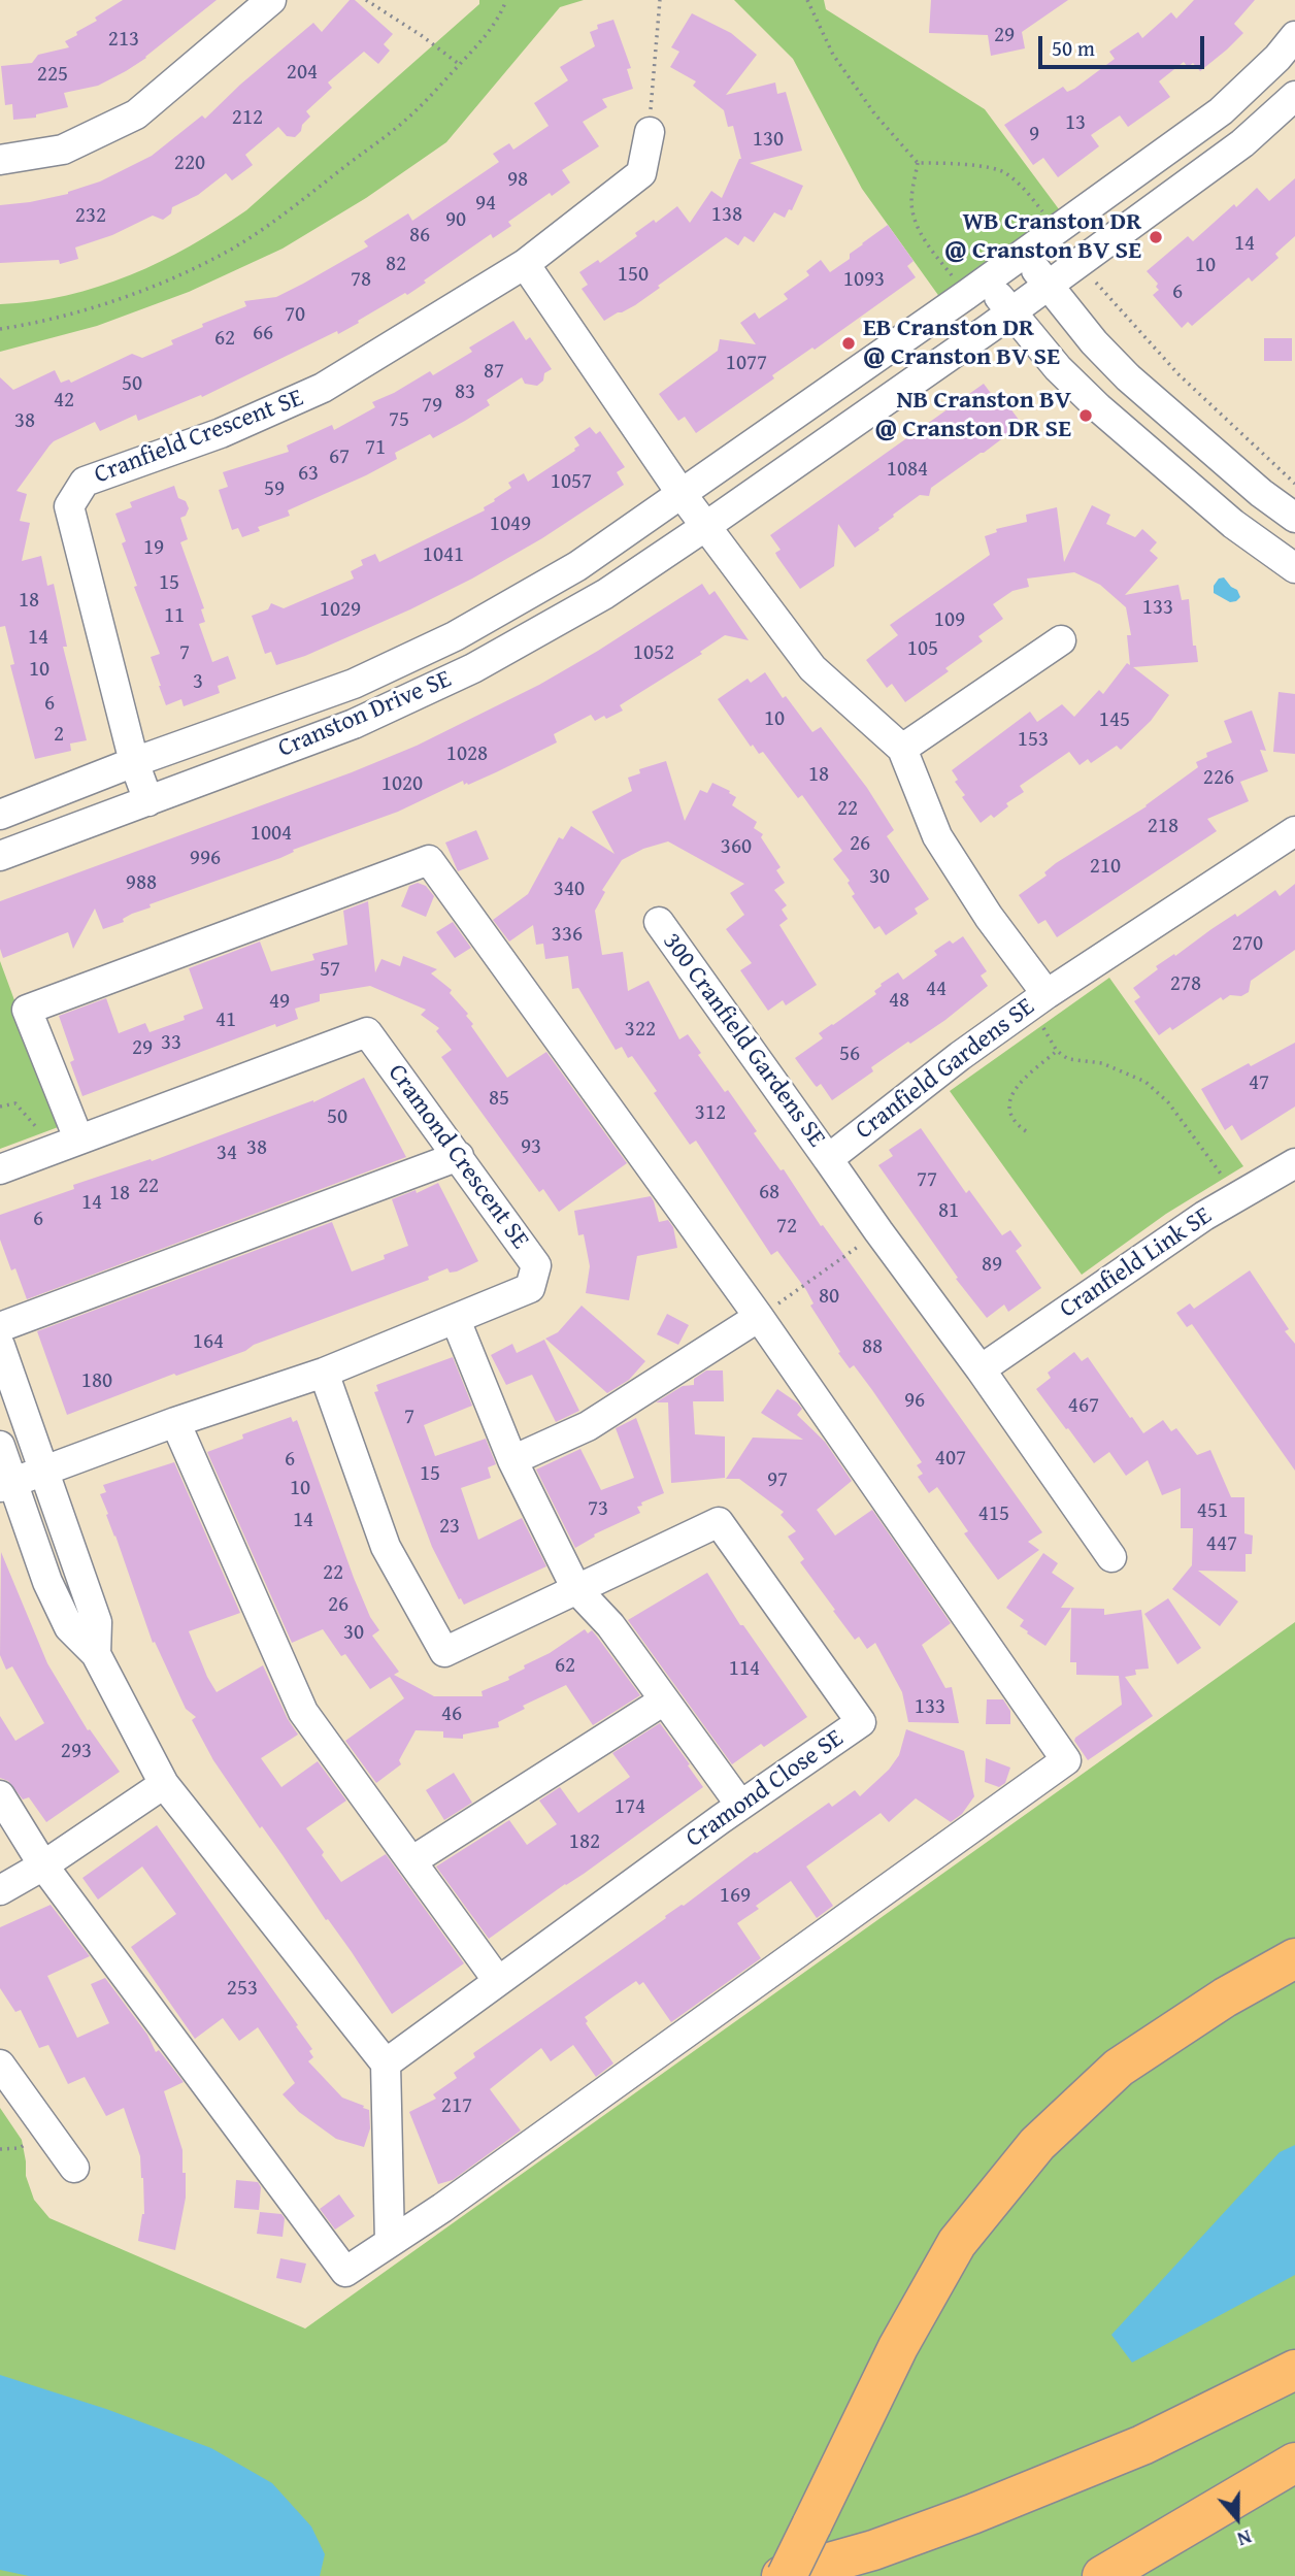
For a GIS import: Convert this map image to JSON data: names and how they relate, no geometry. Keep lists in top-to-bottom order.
{
  "streets": {
    "street": [
      "Cranfield Crescent SE",
      "Cranston Drive SE",
      "300 Cranfield Gardens SE",
      "Cranfield Gardens SE",
      "Cramond Crescent SE",
      "Cranfield Link SE",
      "Cramond Close SE"
    ]
  },
  "crossings": [
    ["Cranfield Crescent SE", "Cranston Drive SE"],
    ["Cranston Drive SE", "Cranfield Gardens SE"],
    ["300 Cranfield Gardens SE", "Cranfield Gardens SE"],
    ["Cramond Crescent SE", "Cramond Close SE"]
  ],
  "places": ["WB Cranston DR @ Cranston BV SE", "EB Cranston DR @ Cranston BV SE", "NB Cranston BV @ Cranston DR SE"],
  "house_numbers": [
    "29",
    "213",
    "204",
    "225",
    "212",
    "13",
    "9",
    "130",
    "220",
    "98",
    "94",
    "138",
    "232",
    "90",
    "86",
    "14",
    "82",
    "10",
    "150",
    "78",
    "1093",
    "6",
    "70",
    "66",
    "62",
    "1077",
    "87",
    "50",
    "83",
    "42",
    "79",
    "75",
    "38",
    "71",
    "67",
    "1084",
    "63",
    "1057",
    "59",
    "1049",
    "19",
    "1041",
    "15",
    "18",
    "133",
    "1029",
    "11",
    "109",
    "14",
    "105",
    "7",
    "1052",
    "10",
    "3",
    "6",
    "10",
    "145",
    "2",
    "153",
    "1028",
    "18",
    "226",
    "1020",
    "22",
    "218",
    "1004",
    "26",
    "360",
    "996",
    "210",
    "30",
    "988",
    "340",
    "336",
    "270",
    "57",
    "278",
    "44",
    "48",
    "49",
    "41",
    "322",
    "33",
    "29",
    "56",
    "47",
    "85",
    "312",
    "50",
    "93",
    "38",
    "34",
    "77",
    "22",
    "68",
    "18",
    "14",
    "81",
    "6",
    "72",
    "89",
    "80",
    "164",
    "88",
    "180",
    "96",
    "467",
    "7",
    "407",
    "6",
    "15",
    "97",
    "10",
    "73",
    "451",
    "415",
    "14",
    "23",
    "447",
    "22",
    "26",
    "30",
    "62",
    "114",
    "133",
    "46",
    "293",
    "174",
    "182",
    "169",
    "253",
    "217"
  ],
  "scale_bar": "50 m",
  "north": "bottom"
}
